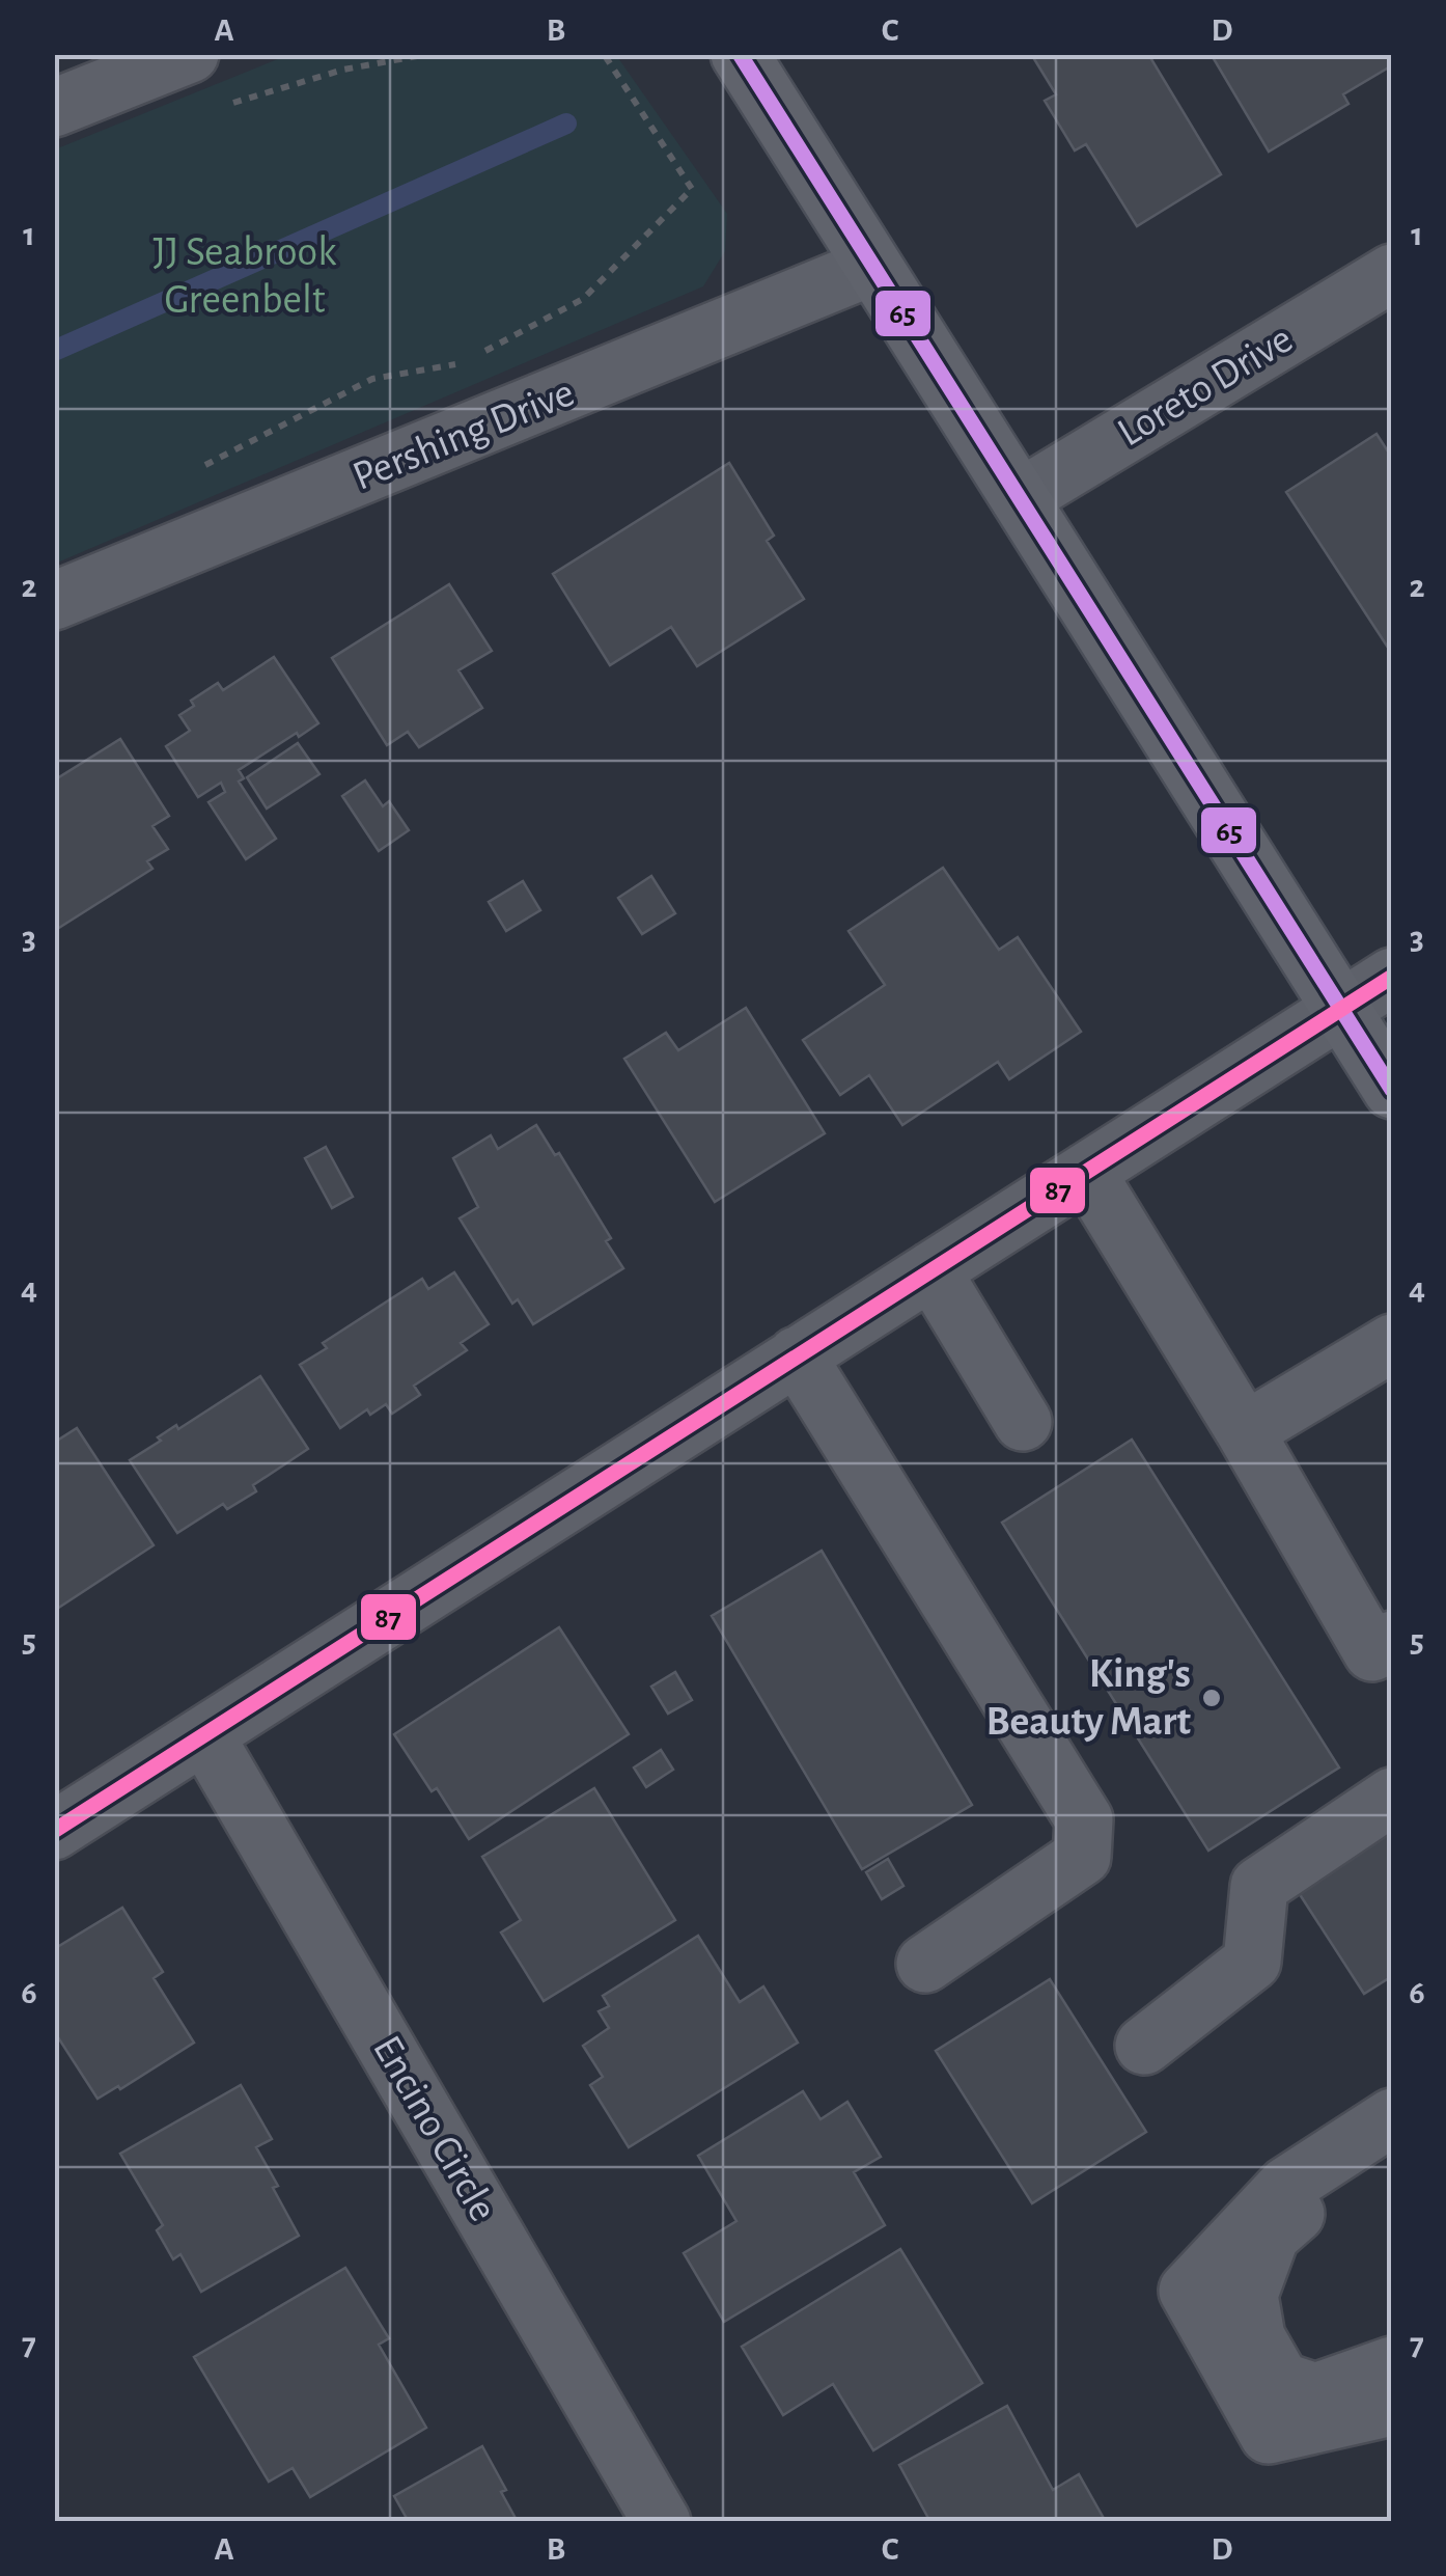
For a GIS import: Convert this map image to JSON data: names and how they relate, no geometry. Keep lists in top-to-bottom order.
{
  "streets": {
    "street": ["Loreto Drive", "Pershing Drive", "Encino Circle"]
  },
  "parks": ["JJ Seabrook Greenbelt"],
  "places": ["King's Beauty Mart"],
  "lines": ["transit line 65", "transit line 87"],
  "grid": {
    "columns": [
      "A",
      "B",
      "C",
      "D"
    ],
    "rows": [
      "1",
      "2",
      "3",
      "4",
      "5",
      "6",
      "7"
    ]
  }
}
